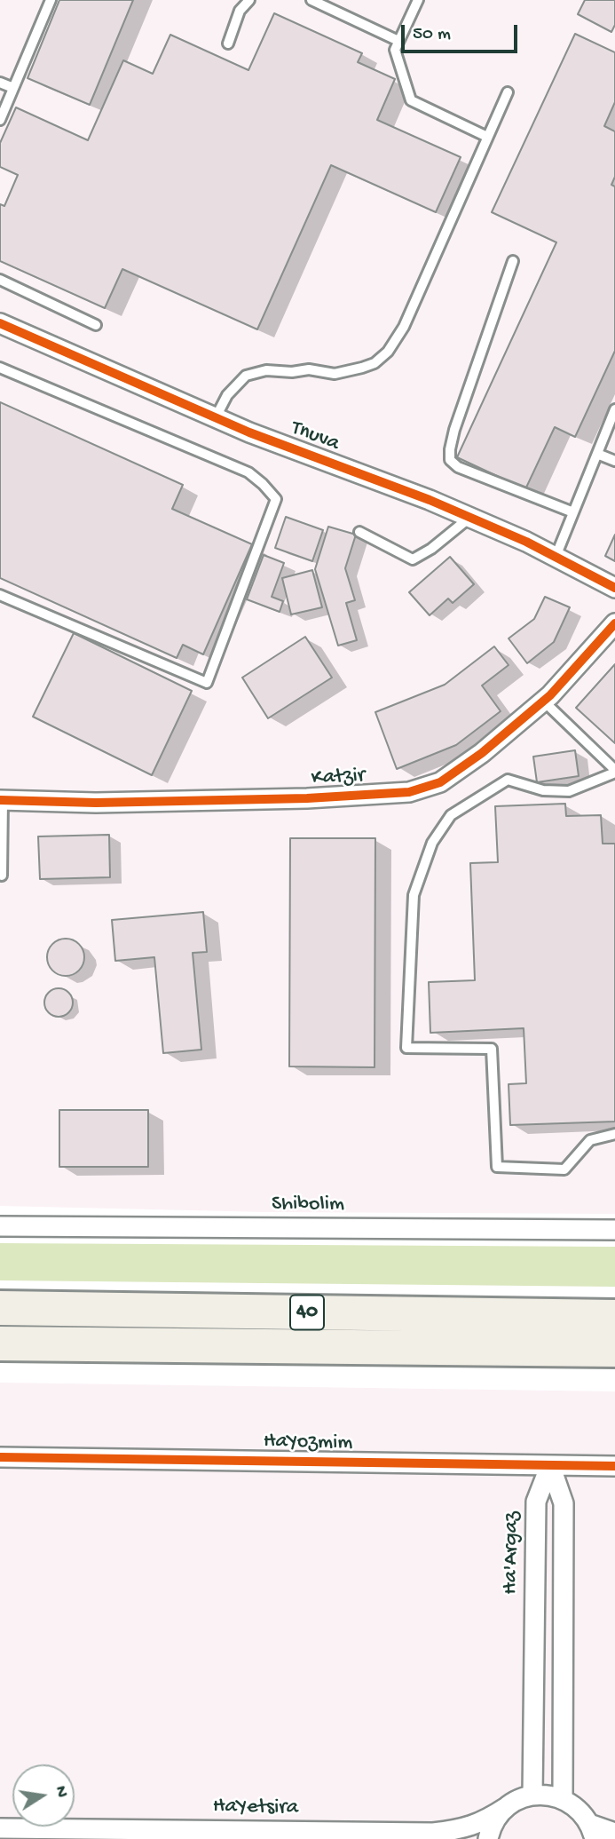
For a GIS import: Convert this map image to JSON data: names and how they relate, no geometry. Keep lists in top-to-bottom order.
{
  "streets": {
    "highway": ["40"],
    "street": [
      "Tnuva",
      "Katzir",
      "Shibolim",
      "HaYozmim",
      "Ha'Argaz",
      "HaYetsira"
    ]
  },
  "crossings": [
    ["HaYozmim", "Ha'Argaz"],
    ["Ha'Argaz", "HaYetsira"]
  ],
  "scale_bar": "50 m",
  "north": "right"
}
